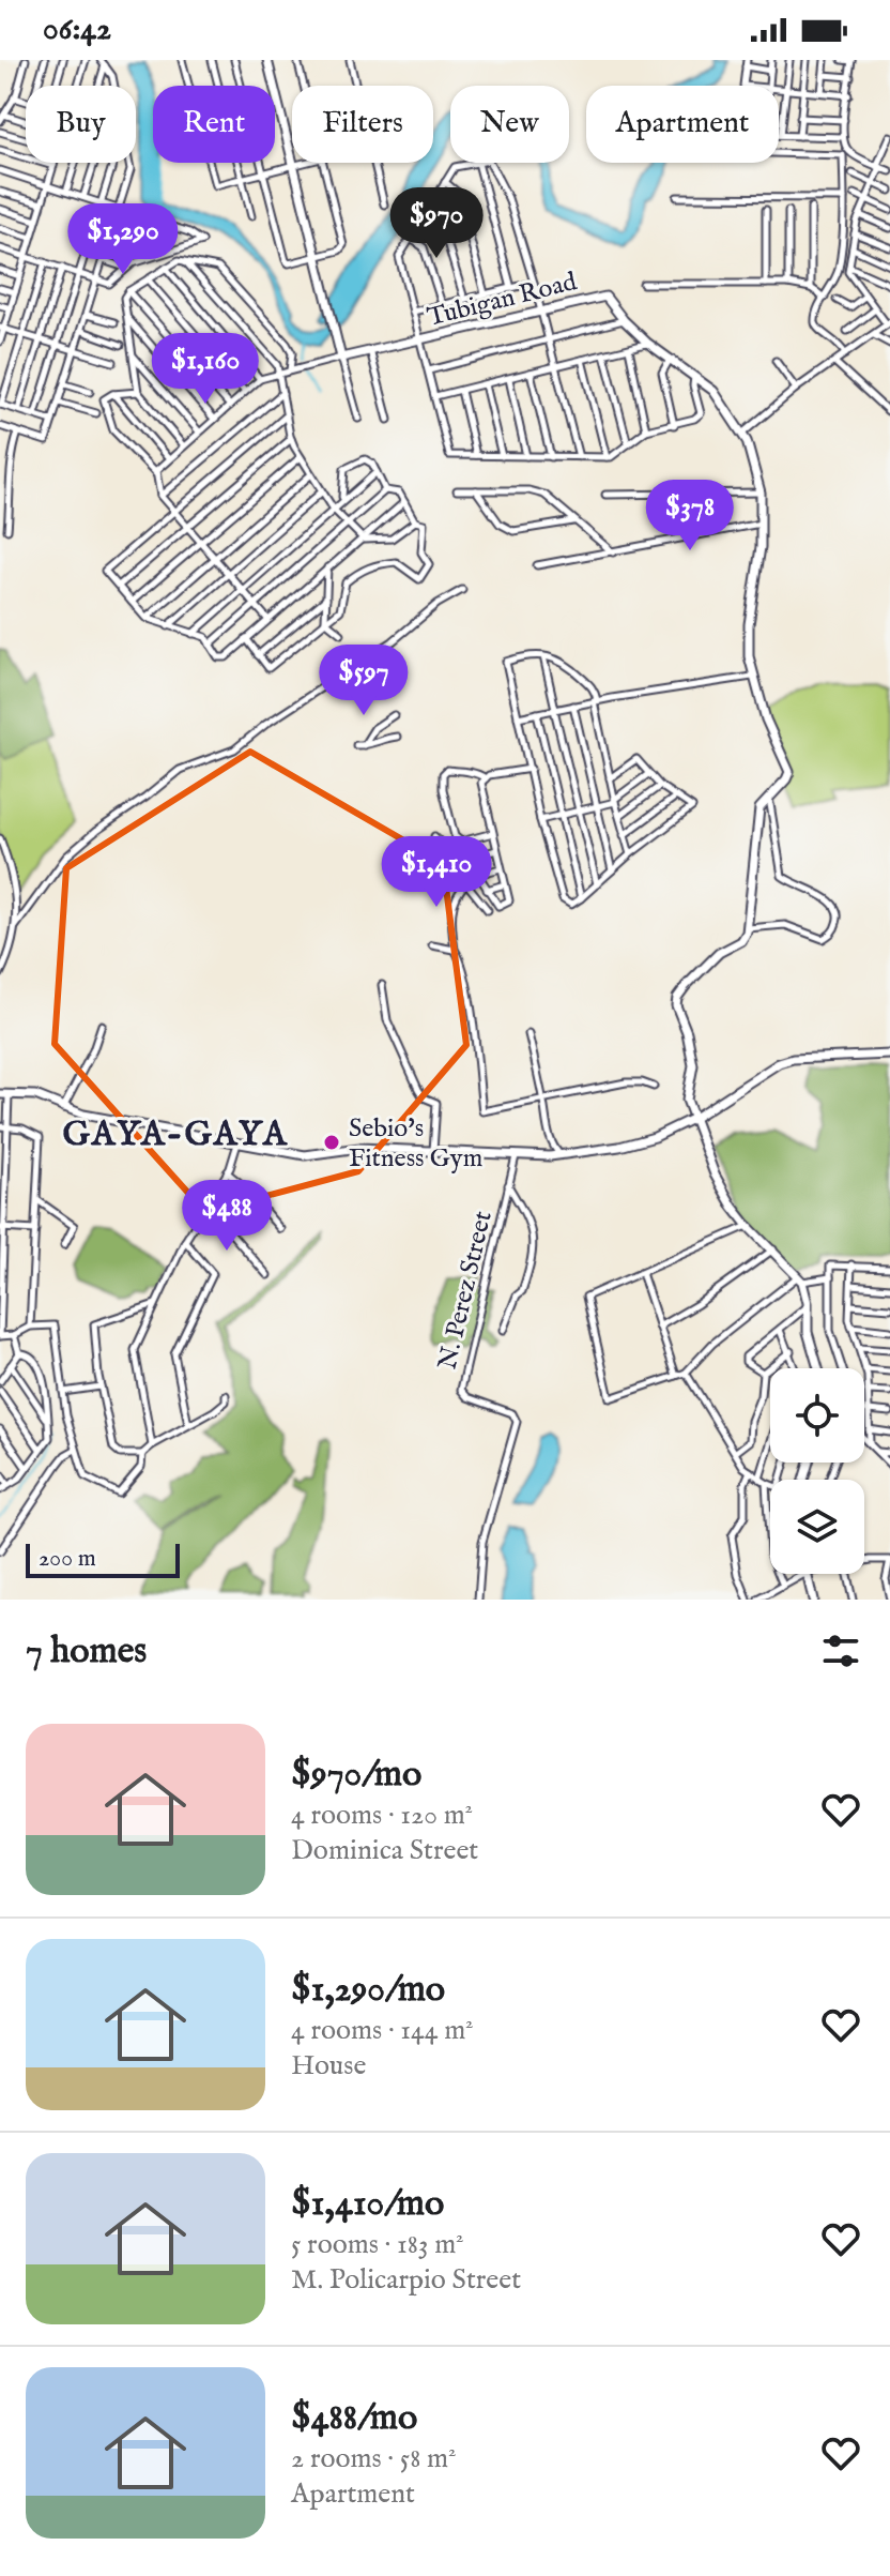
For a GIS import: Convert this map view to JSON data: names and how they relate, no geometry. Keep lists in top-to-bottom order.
{
  "streets": {
    "street": ["Tubigan Road", "N. Perez Street"]
  },
  "districts": ["GAYA-GAYA"],
  "places": ["Sebio's Fitness Gym"],
  "scale_bar": "200 m",
  "page": {
    "status": "06:42",
    "chip": [
      "Buy",
      "Rent",
      "Filters",
      "New",
      "Apartment"
    ],
    "price": [
      "$970",
      "$1,290",
      "$1,160",
      "$378",
      "$597",
      "$1,410",
      "$488"
    ],
    "scale": "200 m",
    "heading": "7 homes",
    "list": [
      {
        "name": "$970/mo",
        "note": "4 rooms · 120 m² · Dominica Street"
      },
      {
        "name": "$1,290/mo",
        "note": "4 rooms · 144 m² · House"
      },
      {
        "name": "$1,410/mo",
        "note": "5 rooms · 183 m² · M. Policarpio Street"
      },
      {
        "name": "$488/mo",
        "note": "2 rooms · 58 m² · Apartment"
      }
    ]
  }
}
